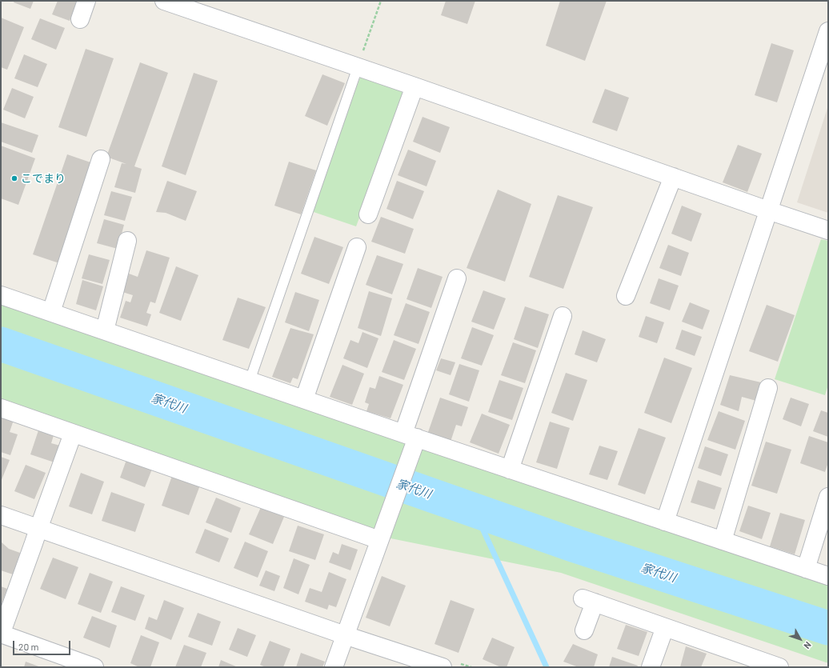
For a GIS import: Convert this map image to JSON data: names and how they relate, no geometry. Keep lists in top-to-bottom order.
{
  "water": ["家代川"],
  "places": ["こでまり"],
  "scale_bar": "20 m",
  "north": "bottom right"
}
